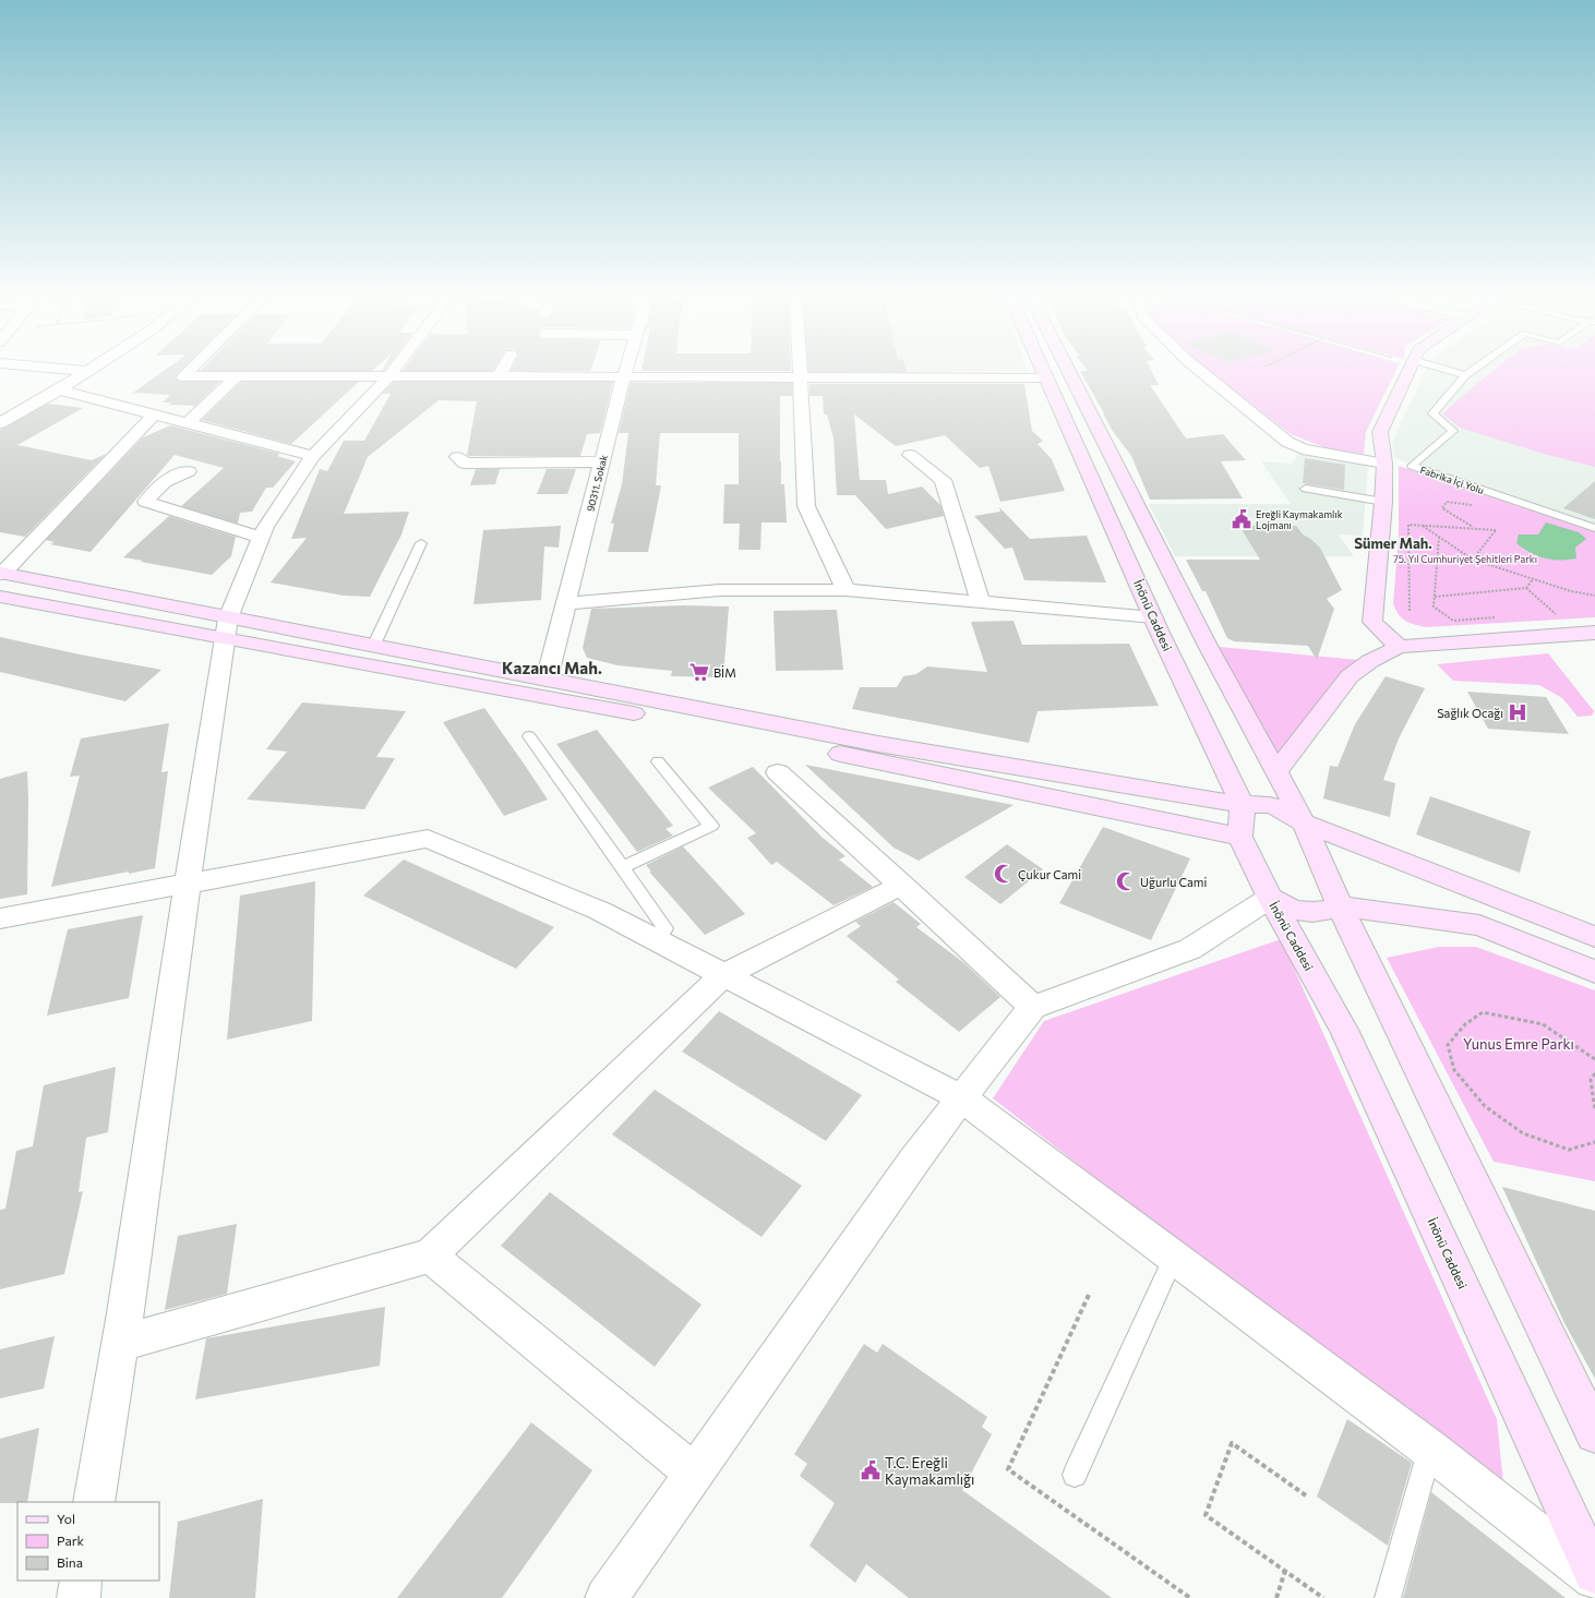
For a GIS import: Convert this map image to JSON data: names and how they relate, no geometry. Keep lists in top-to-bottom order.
{
  "streets": {
    "main road": ["İnönü Caddesi"],
    "street": ["90311. Sokak"],
    "lane": ["Fabrika İçi Yolu"]
  },
  "districts": ["Sümer Mah.", "Kazancı Mah."],
  "parks": ["75. Yıl Cumhuriyet Şehitleri Parkı", "Yunus Emre Parkı"],
  "places": {
    "public building": ["Ereğli Kaymakamlık Lojmanı", "T.C. Ereğli Kaymakamlığı"],
    "supermarket": ["BİM"],
    "hospital": ["Sağlık Ocağı"],
    "mosque": ["Çukur Cami", "Uğurlu Cami"]
  },
  "legend": ["Yol", "Park", "Bina"]
}
